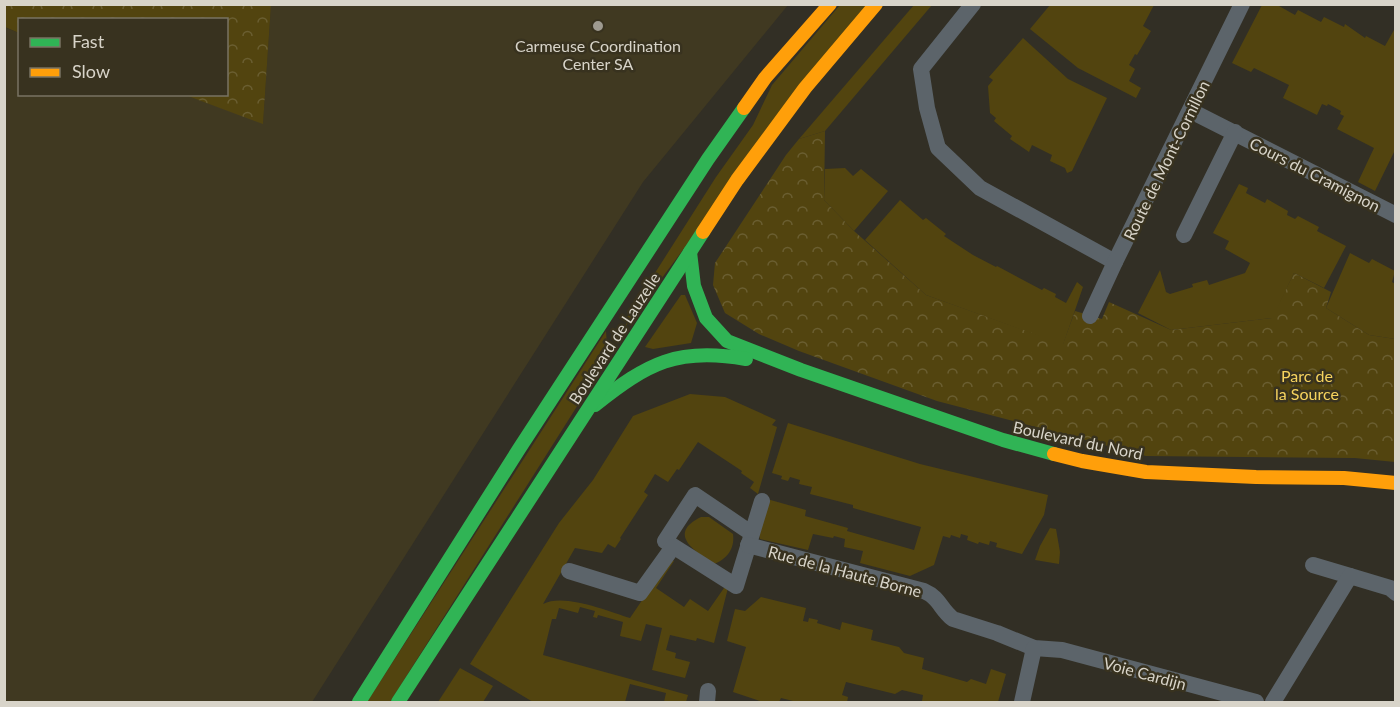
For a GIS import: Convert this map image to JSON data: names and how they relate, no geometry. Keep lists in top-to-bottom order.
{
  "streets": {
    "main road": ["Boulevard de Lauzelle", "Boulevard du Nord"],
    "street": [
      "Route de Mont-Cornillon",
      "Cours du Cramignon",
      "Rue de la Haute Borne",
      "Voie Cardijn"
    ]
  },
  "crossings": [
    ["Route de Mont-Cornillon", "Cours du Cramignon"],
    ["Boulevard de Lauzelle", "Boulevard du Nord"],
    ["Rue de la Haute Borne", "Voie Cardijn"]
  ],
  "parks": ["Parc de la Source"],
  "places": ["Carmeuse Coordination Center SA"],
  "legend": ["Fast", "Slow"]
}
